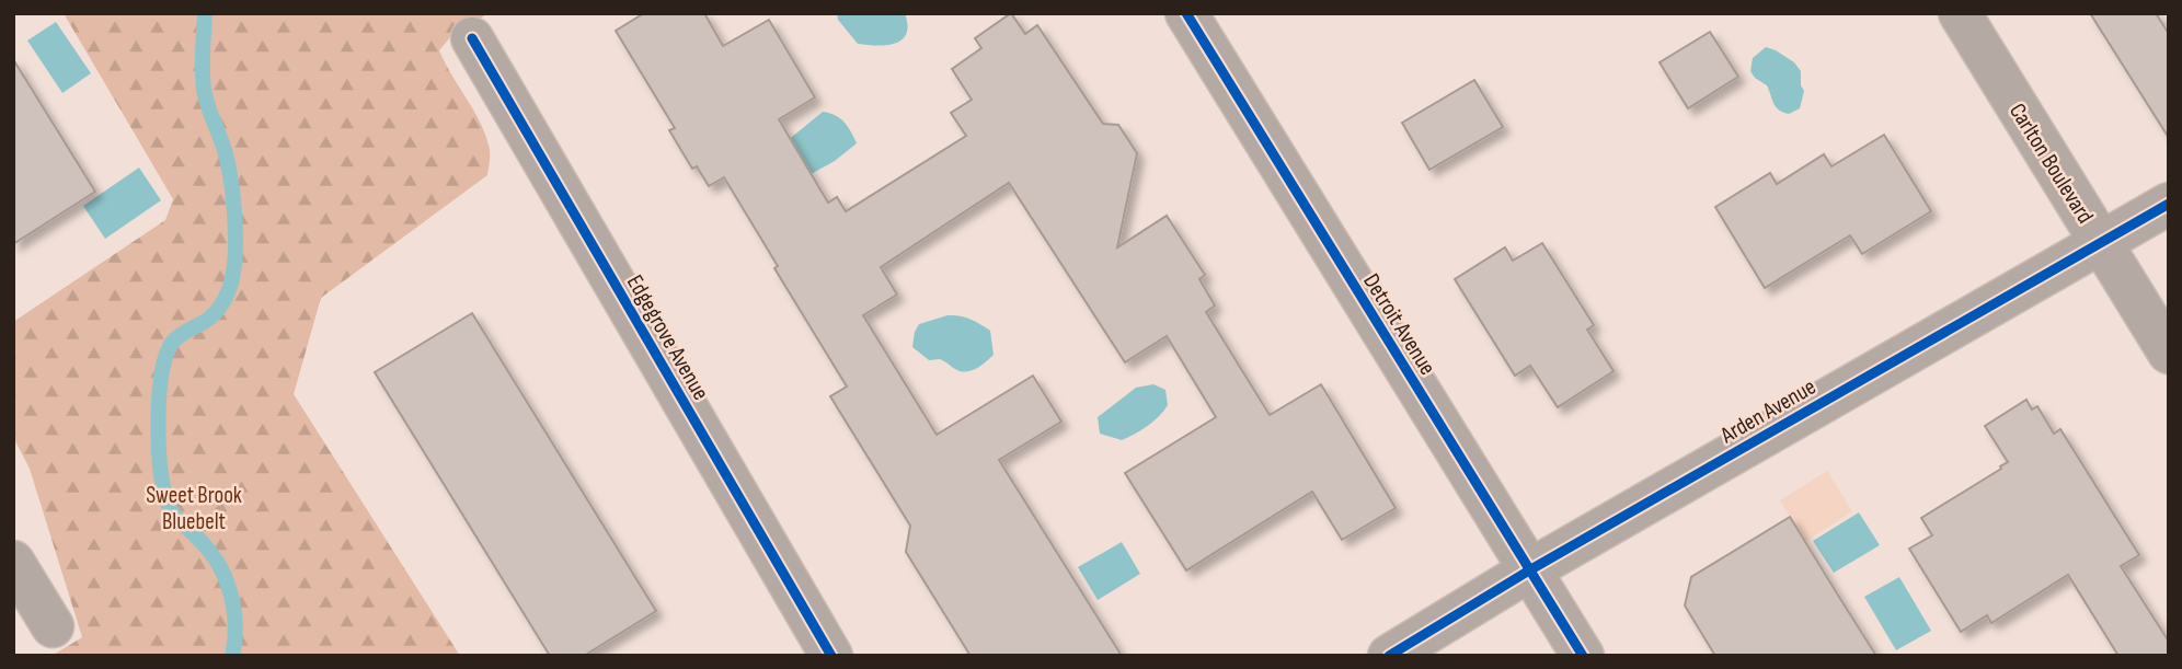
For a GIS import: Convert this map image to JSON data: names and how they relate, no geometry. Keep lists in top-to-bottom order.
{
  "streets": {
    "street": [
      "Carlton Boulevard",
      "Detroit Avenue",
      "Edgegrove Avenue",
      "Arden Avenue"
    ]
  },
  "crossings": [
    ["Carlton Boulevard", "Arden Avenue"],
    ["Detroit Avenue", "Arden Avenue"]
  ],
  "parks": ["Sweet Brook Bluebelt"]
}
